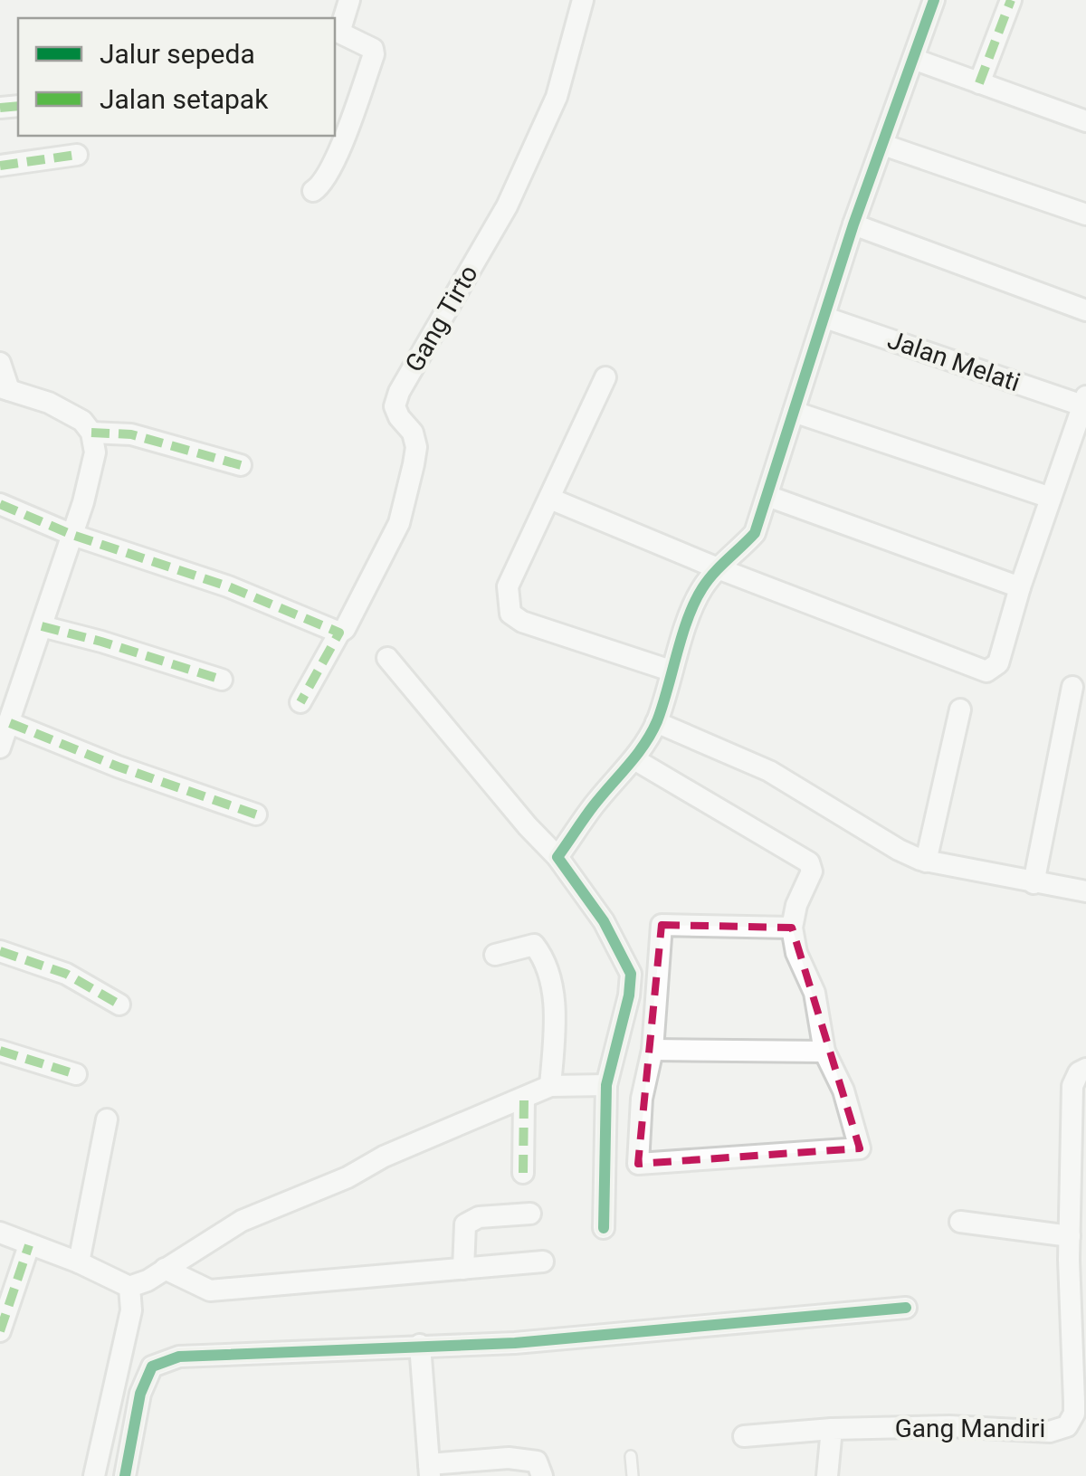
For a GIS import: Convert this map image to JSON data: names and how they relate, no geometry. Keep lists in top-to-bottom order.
{
  "streets": {
    "street": ["Gang Tirto", "Jalan Melati", "Gang Mandiri"]
  },
  "legend": ["Jalur sepeda", "Jalan setapak"]
}
